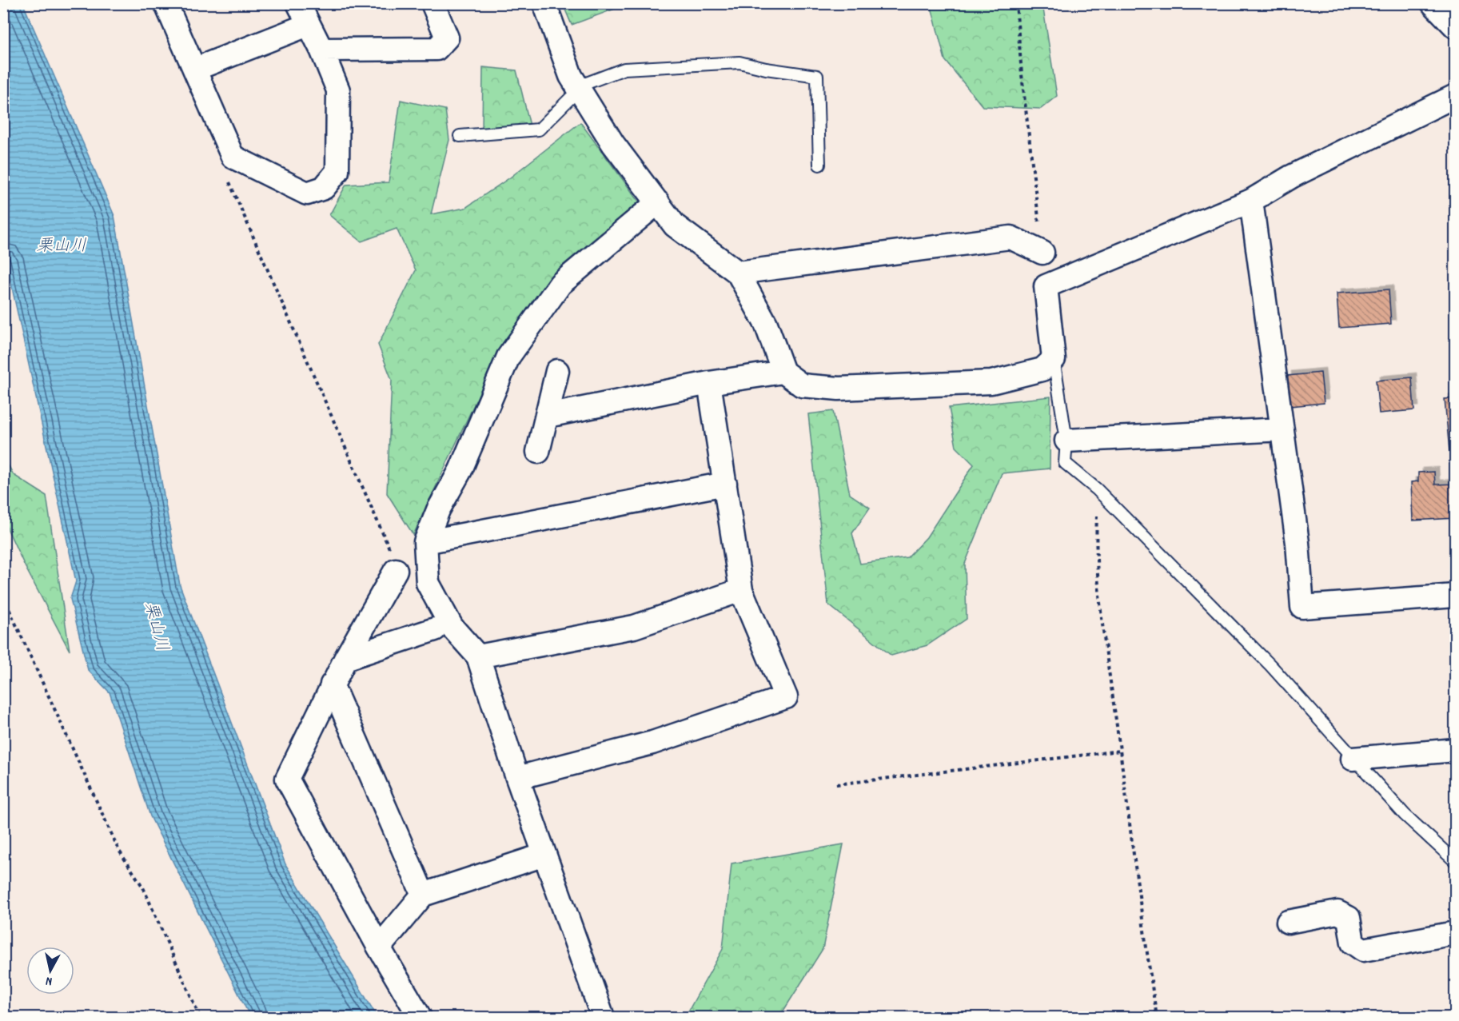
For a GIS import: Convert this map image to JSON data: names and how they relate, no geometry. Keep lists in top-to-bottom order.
{
  "water": ["栗山川"],
  "north": "bottom"
}
